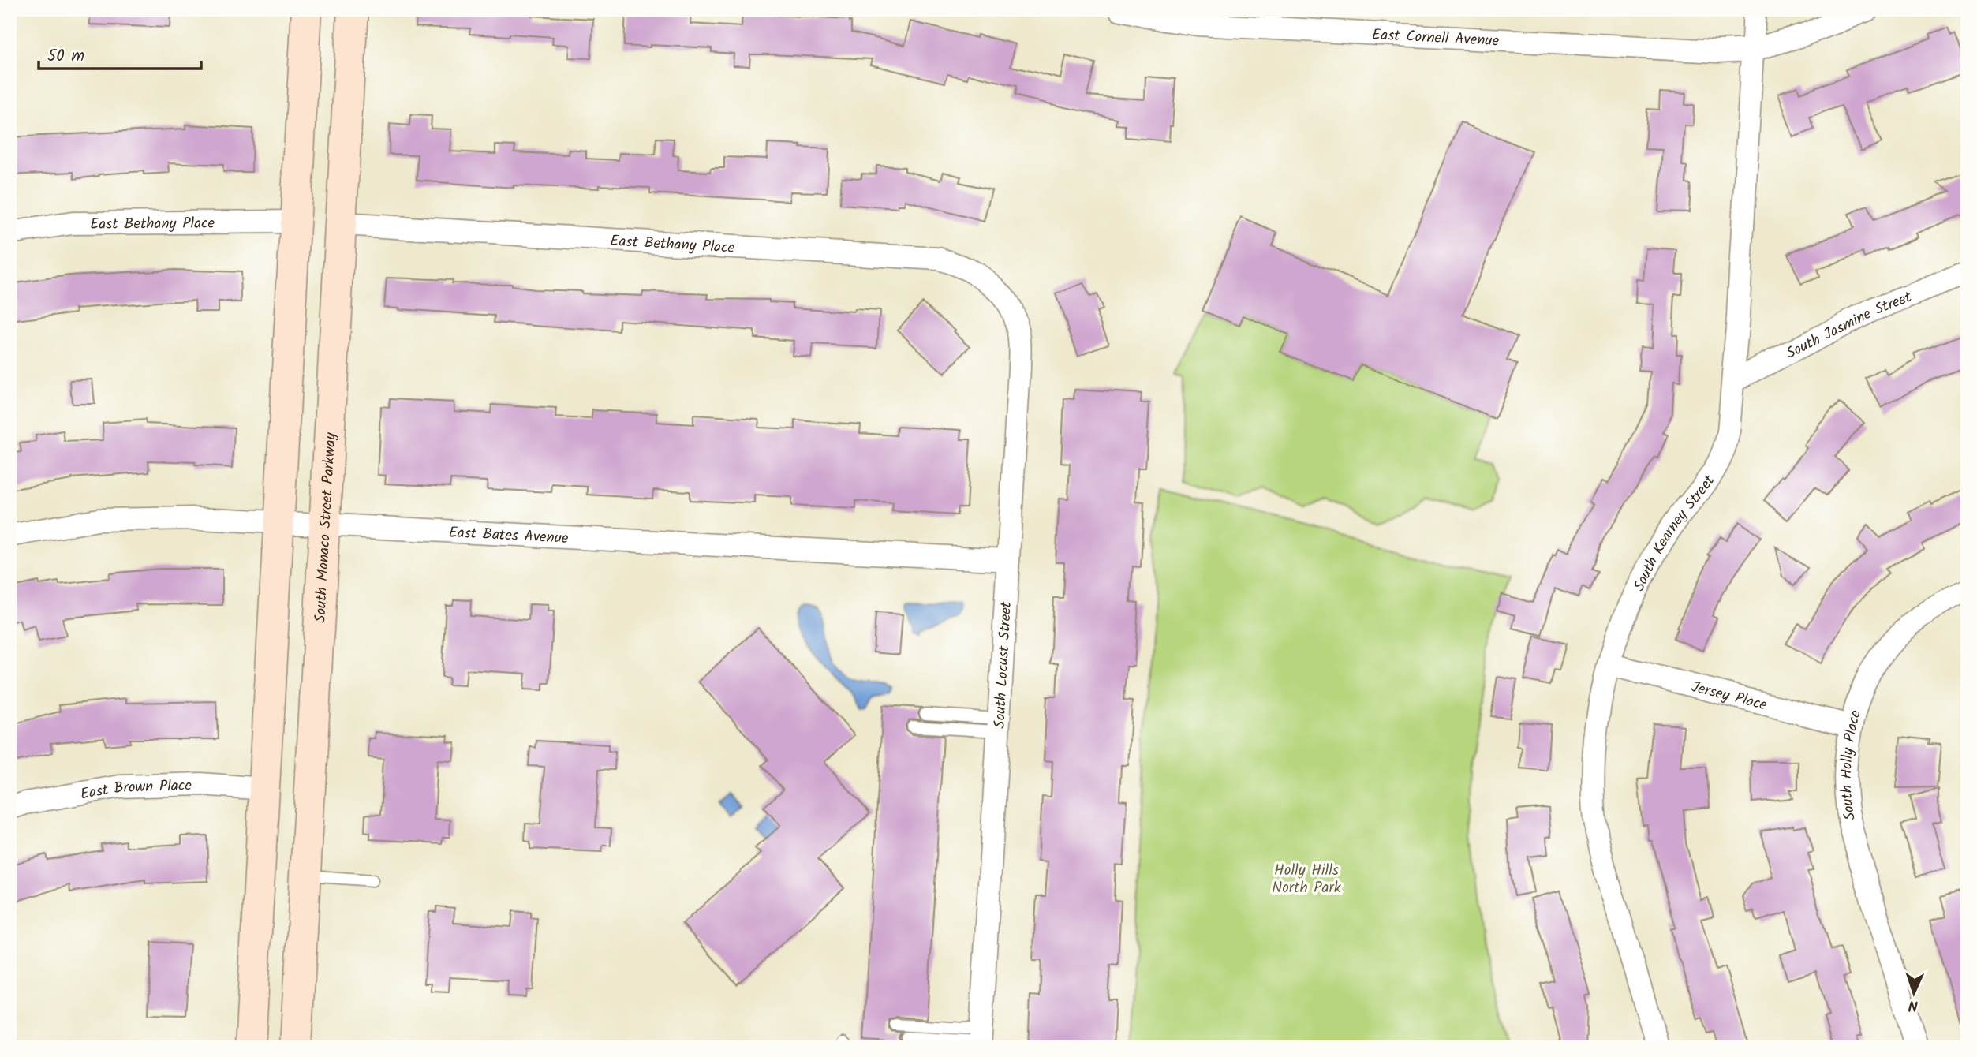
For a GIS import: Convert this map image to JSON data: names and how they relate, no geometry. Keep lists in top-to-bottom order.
{
  "streets": {
    "main road": ["South Monaco Street Parkway"],
    "street": [
      "East Cornell Avenue",
      "East Bethany Place",
      "South Jasmine Street",
      "East Bates Avenue",
      "South Kearney Street",
      "South Locust Street",
      "Jersey Place",
      "South Holly Place",
      "East Brown Place"
    ]
  },
  "crossings": [
    ["East Cornell Avenue", "South Kearney Street"],
    ["East Bethany Place", "South Monaco Street Parkway"],
    ["East Bethany Place", "South Locust Street"],
    ["South Jasmine Street", "South Kearney Street"],
    ["South Monaco Street Parkway", "East Bates Avenue"],
    ["East Bates Avenue", "South Locust Street"],
    ["South Kearney Street", "Jersey Place"],
    ["Jersey Place", "South Holly Place"]
  ],
  "parks": ["Holly Hills North Park"],
  "scale_bar": "50 m",
  "north": "bottom"
}
